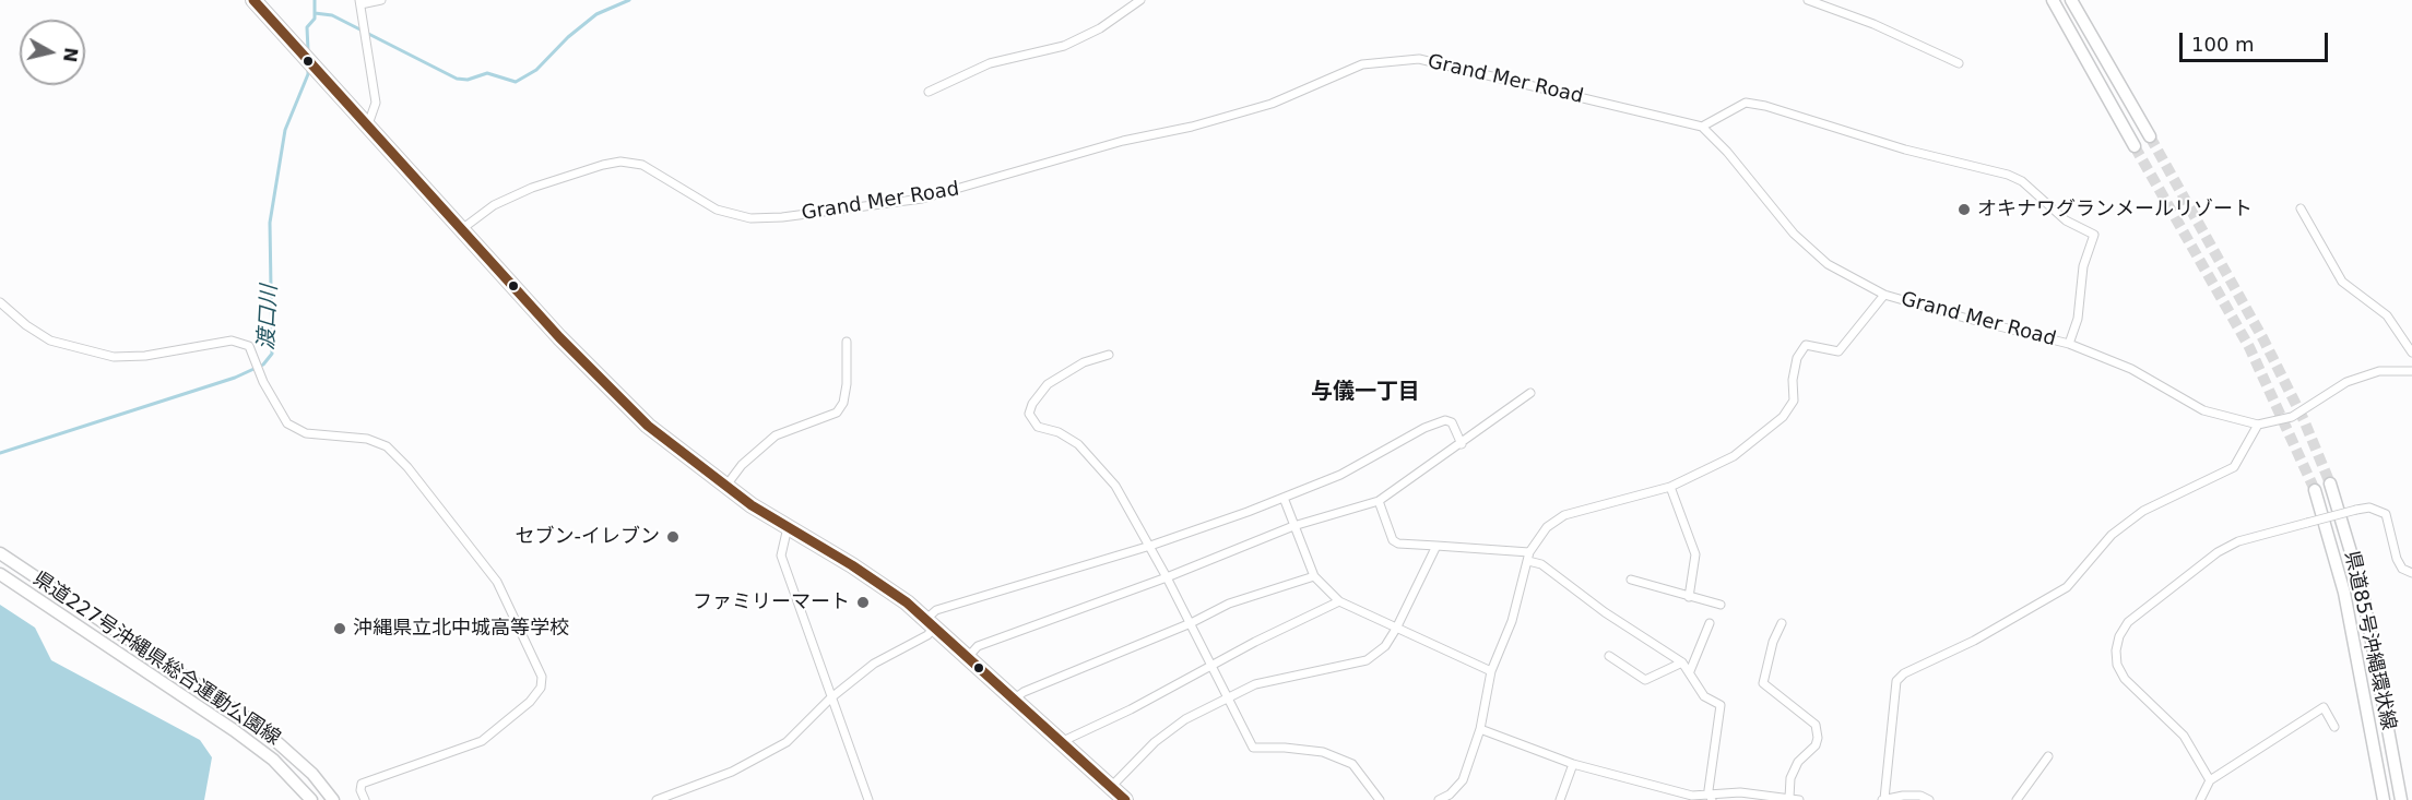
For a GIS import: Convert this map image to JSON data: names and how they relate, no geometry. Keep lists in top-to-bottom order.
{
  "streets": {
    "main road": ["県道85号沖縄環状線", "県道227号沖縄県総合運動公園線"],
    "street": ["Grand Mer Road"]
  },
  "districts": ["与儀一丁目"],
  "water": ["渡口川"],
  "places": [
    "オキナワグランメールリゾート",
    "セブン-イレブン",
    "ファミリーマート",
    "沖縄県立北中城高等学校"
  ],
  "scale_bar": "100 m",
  "north": "right"
}
